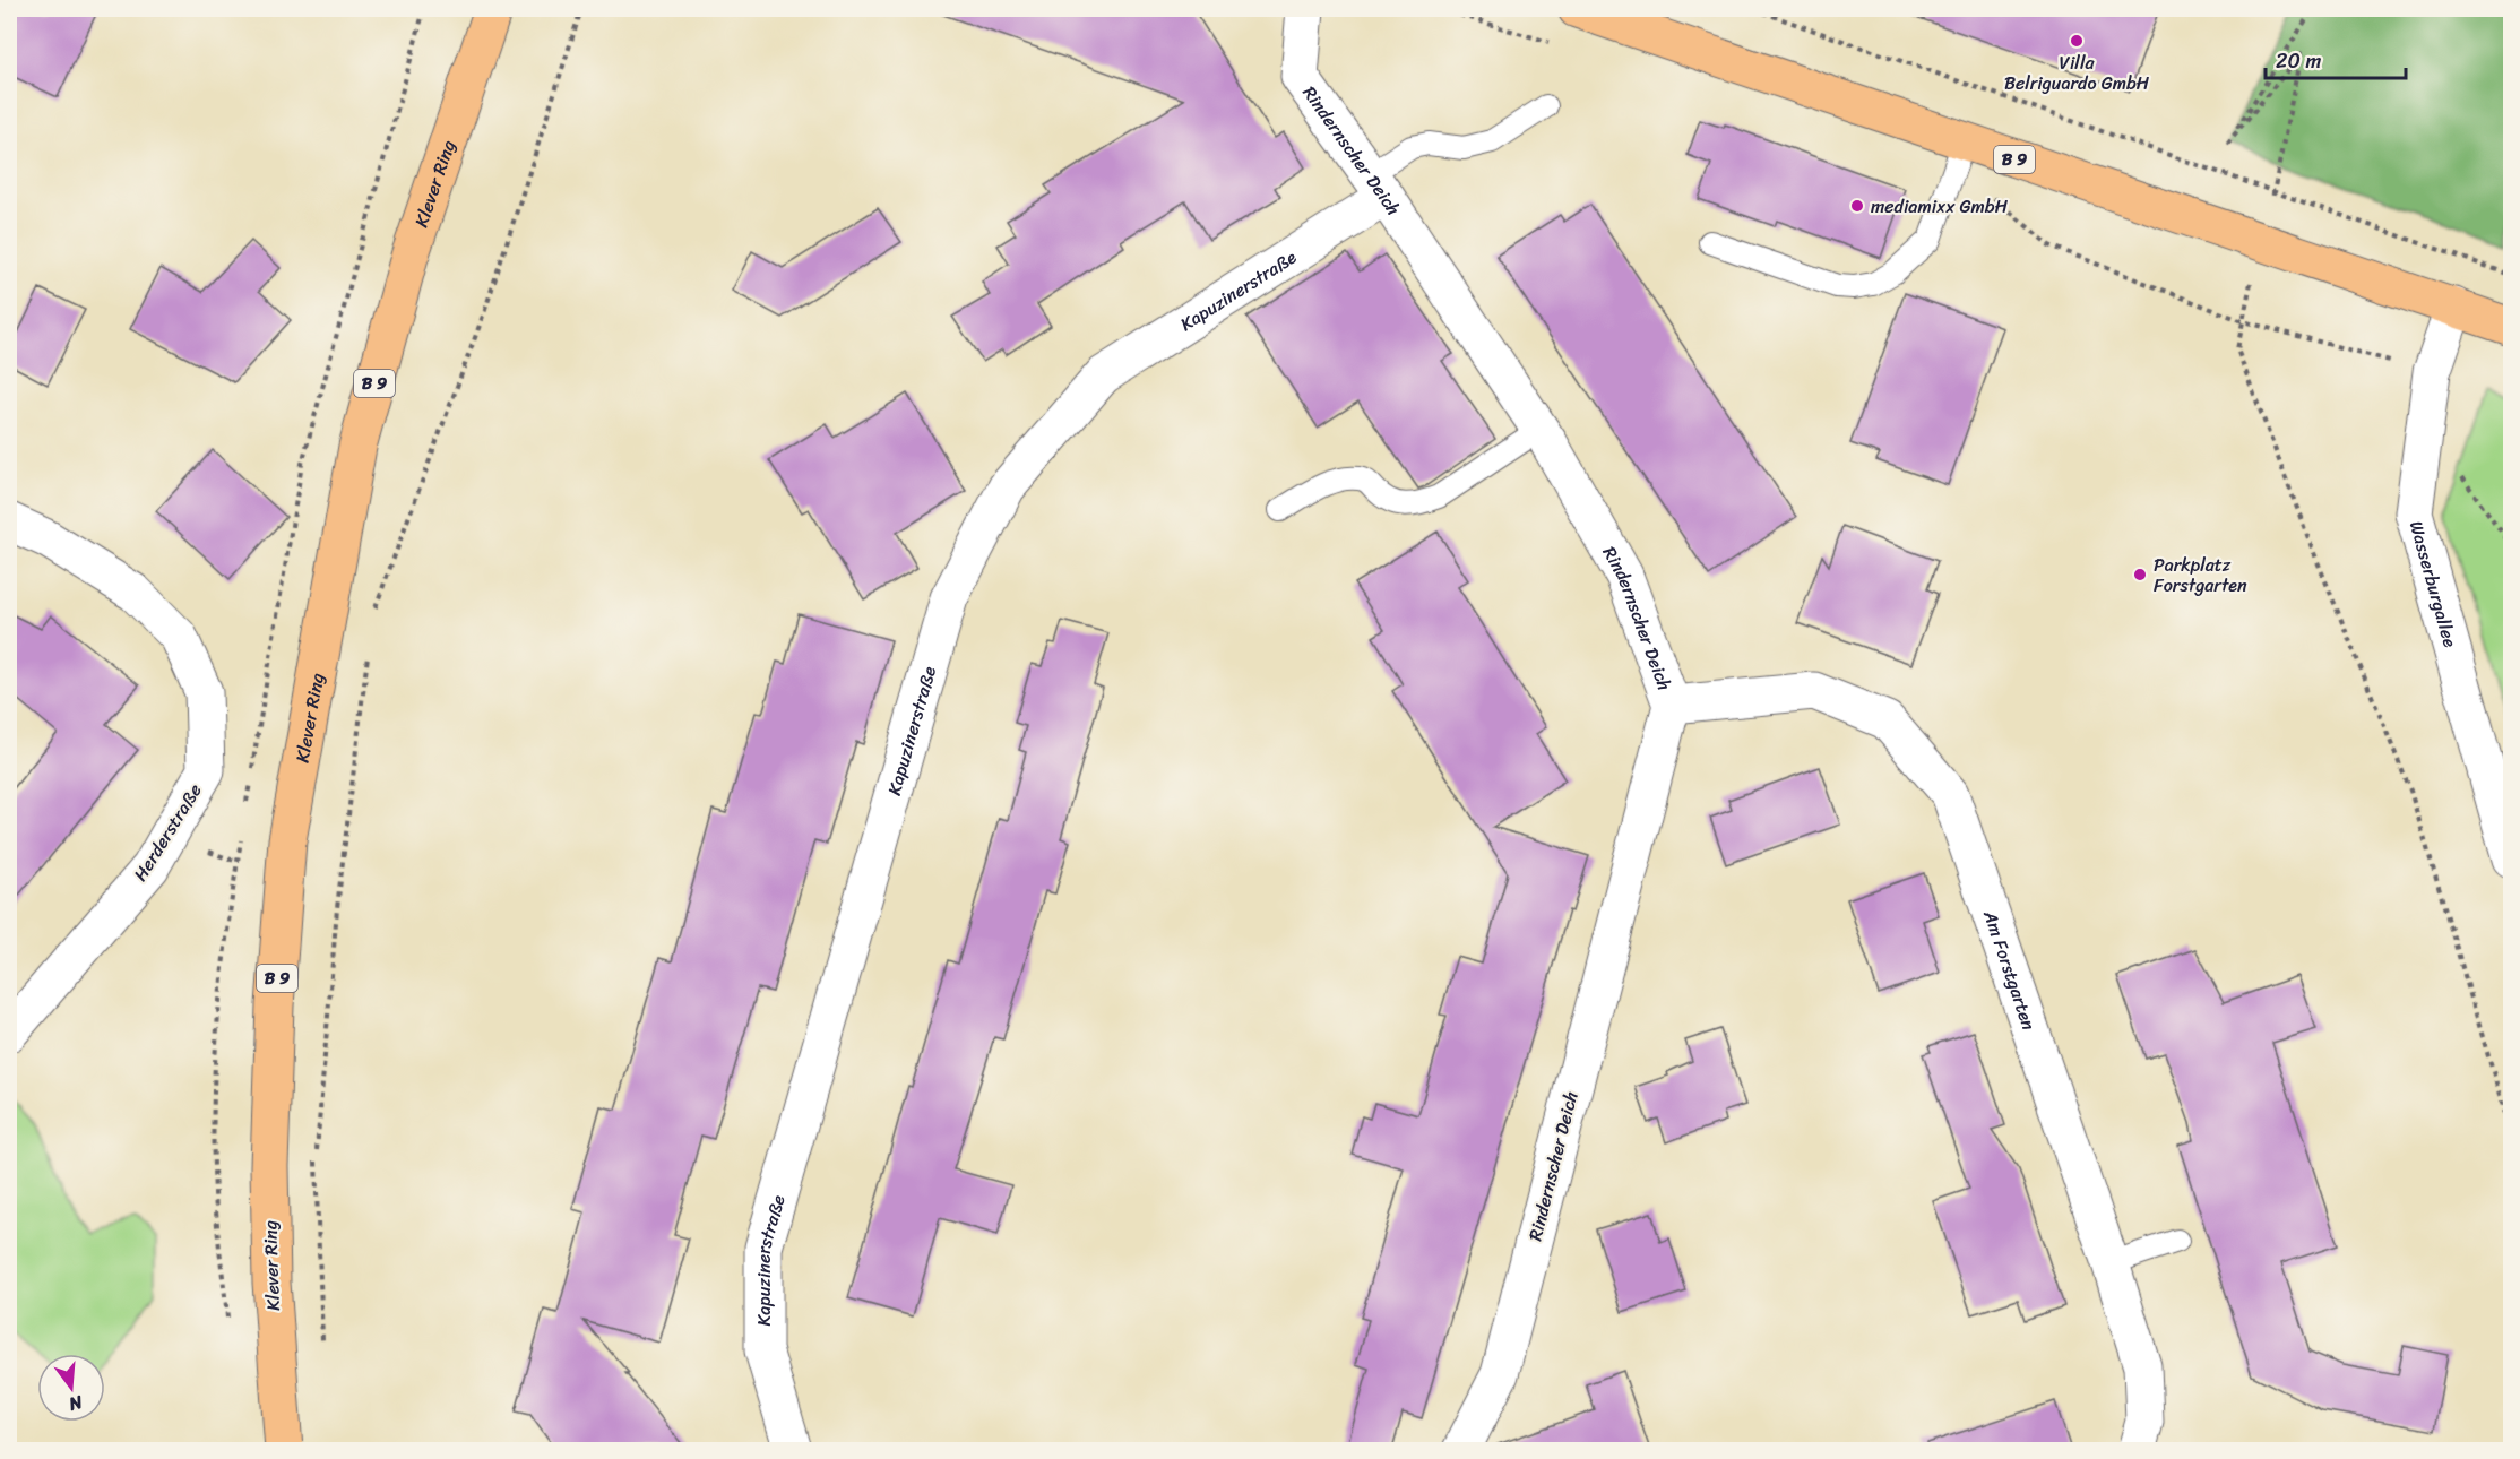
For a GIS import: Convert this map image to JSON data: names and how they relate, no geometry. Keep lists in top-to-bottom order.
{
  "streets": {
    "main road": ["B 9", "Klever Ring"],
    "street": [
      "Rindernscher Deich",
      "Kapuzinerstraße",
      "Wasserburgallee",
      "Herderstraße",
      "Am Forstgarten"
    ]
  },
  "crossings": [
    ["Rindernscher Deich", "Kapuzinerstraße"],
    ["Rindernscher Deich", "Am Forstgarten"],
    ["B 9", "Wasserburgallee"]
  ],
  "places": ["Villa Belriguardo GmbH", "mediamixx GmbH", "Parkplatz Forstgarten"],
  "scale_bar": "20 m",
  "north": "bottom"
}
